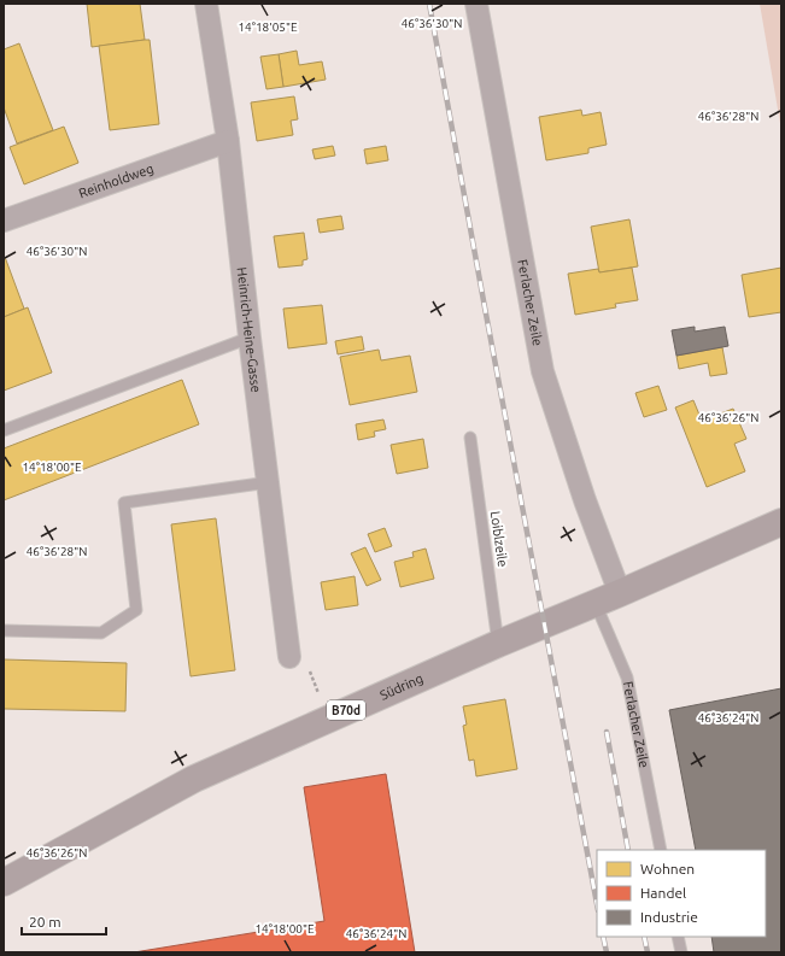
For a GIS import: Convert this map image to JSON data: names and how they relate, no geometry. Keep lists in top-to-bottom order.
{
  "streets": {
    "main road": ["Südring", "B70d"],
    "street": ["Reinholdweg", "Ferlacher Zeile", "Heinrich-Heine-Gasse"],
    "lane": ["Loiblzeile"]
  },
  "crossings": [
    ["Reinholdweg", "Heinrich-Heine-Gasse"],
    ["Ferlacher Zeile", "Südring"],
    ["Loiblzeile", "Südring"]
  ],
  "legend": ["Wohnen", "Handel", "Industrie"],
  "scale_bar": "20 m",
  "coordinates": [
    "46°36'30\"N",
    "14°18'05\"E",
    "46°36'28\"N",
    "46°36'26\"N",
    "14°18'00\"E",
    "46°36'24\"N"
  ]
}
